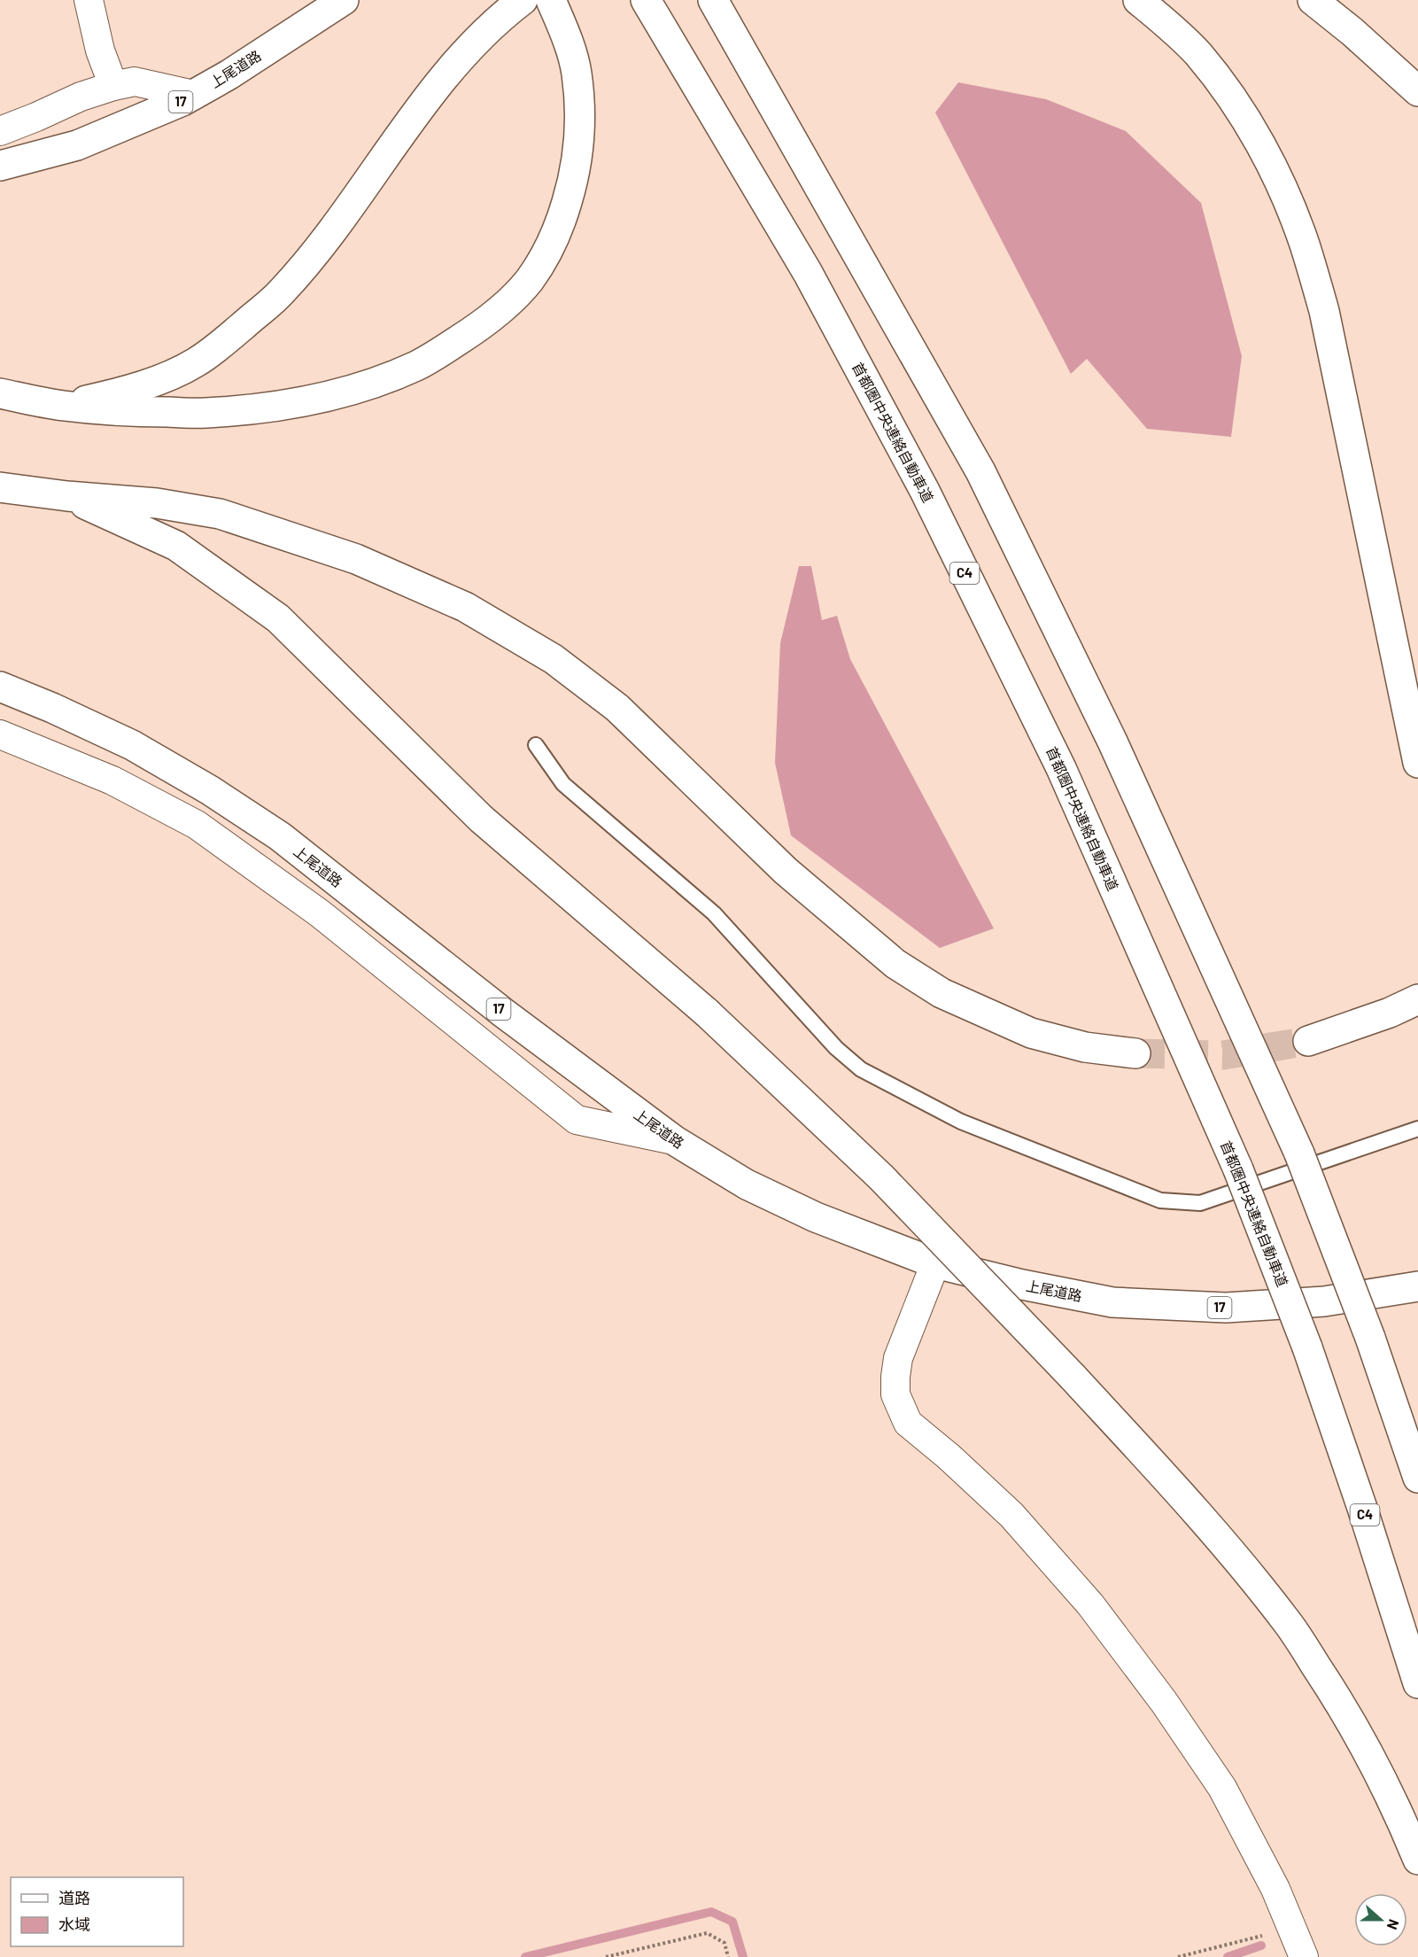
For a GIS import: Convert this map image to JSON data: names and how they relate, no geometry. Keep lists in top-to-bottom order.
{
  "streets": {
    "highway": [
      "上尾道路",
      "17",
      "首都圏中央連絡自動車道",
      "C4"
    ]
  },
  "legend": ["道路", "水域"],
  "north": "right"
}
